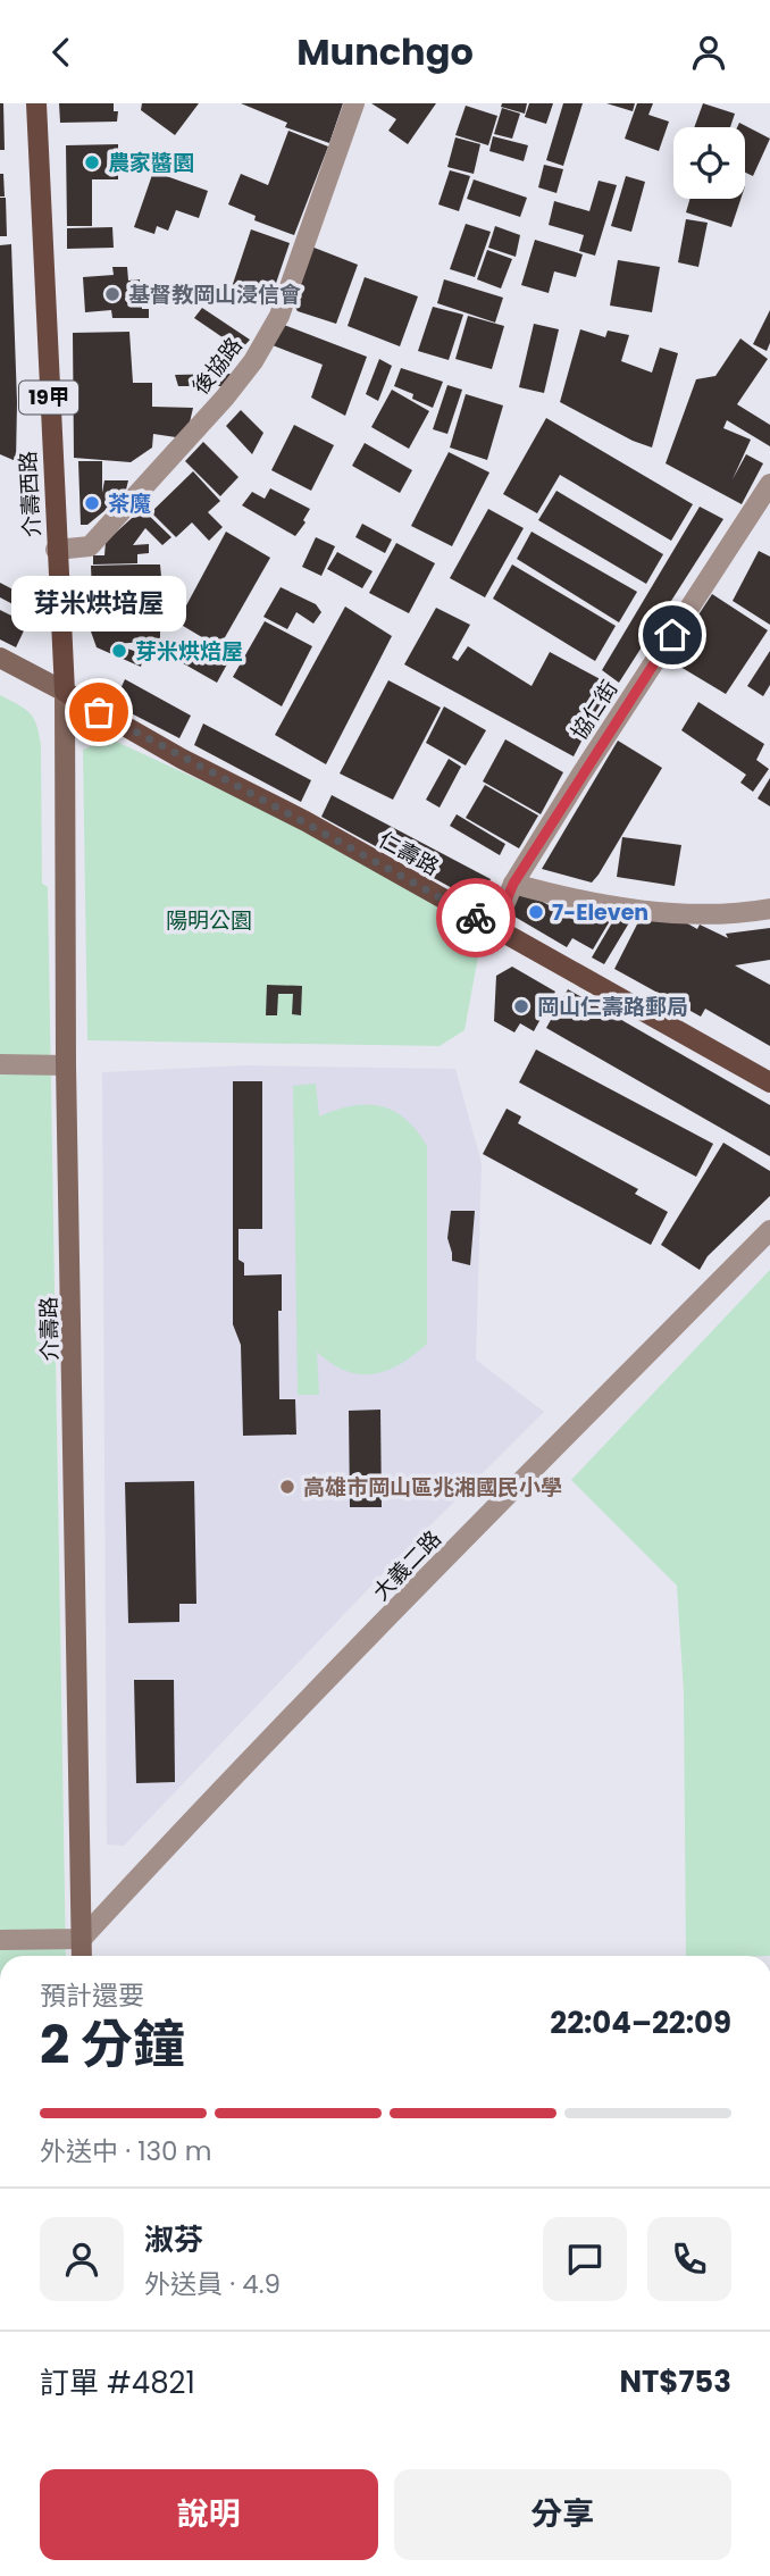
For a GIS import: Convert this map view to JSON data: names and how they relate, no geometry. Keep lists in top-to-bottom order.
{
  "streets": {
    "main road": [
      "19甲",
      "介壽西路",
      "仁壽路",
      "介壽路"
    ],
    "street": ["後協路", "協仁街", "大義二路"]
  },
  "crossings": [
    ["後協路", "介壽西路"],
    ["介壽西路", "仁壽路"],
    ["介壽西路", "介壽路"],
    ["協仁街", "仁壽路"],
    ["仁壽路", "介壽路"],
    ["介壽路", "大義二路"]
  ],
  "parks": ["陽明公園"],
  "places": [
    "農家醬園",
    "基督教岡山浸信會",
    "茶魔",
    "芽米烘焙屋",
    "芽米烘培屋",
    "7-Eleven",
    "岡山仁壽路郵局",
    "高雄市岡山區兆湘國民小學"
  ],
  "page": {
    "header": "Munchgo",
    "bubble": "芽米烘培屋",
    "heading": ["2 分鐘", "預計還要", "22:04–22:09"],
    "panel": [
      "淑芬",
      "外送員 · 4.9",
      "訂單 #4821",
      "NT$753"
    ],
    "bar": "外送中 · 130 m",
    "buttons": ["說明", "分享"]
  }
}
